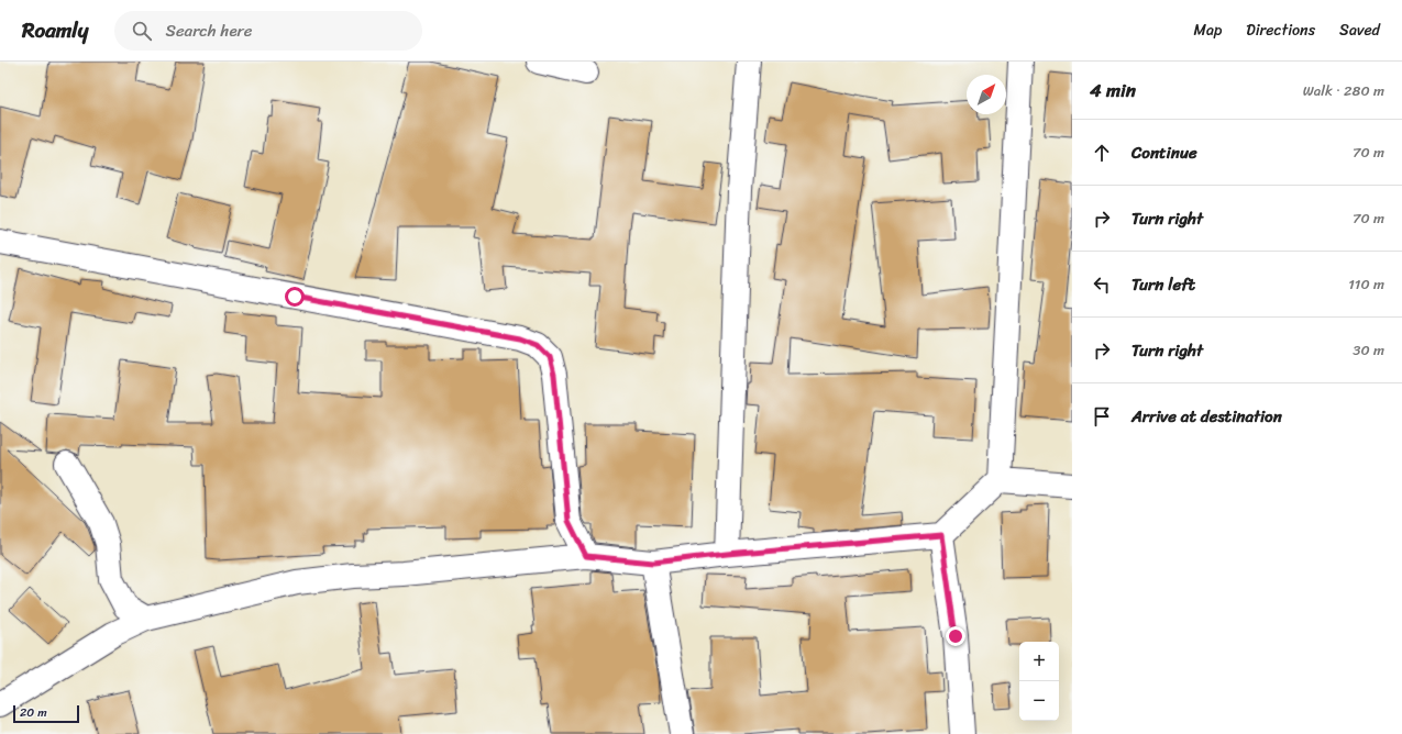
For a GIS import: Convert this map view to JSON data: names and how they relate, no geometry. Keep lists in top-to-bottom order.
{
  "scale_bar": "20 m",
  "north": "top right",
  "page": {
    "header": "Roamly",
    "search": "Search here",
    "nav": ["Map", "Directions", "Saved"],
    "heading": ["4 min", "Walk · 280 m"],
    "list": [
      ["Continue", "70 m"],
      ["Turn right", "70 m"],
      ["Turn left", "110 m"],
      ["Turn right", "30 m"],
      "Arrive at destination"
    ],
    "map_buttons": ["+", "−"],
    "scale": "20 m"
  }
}
